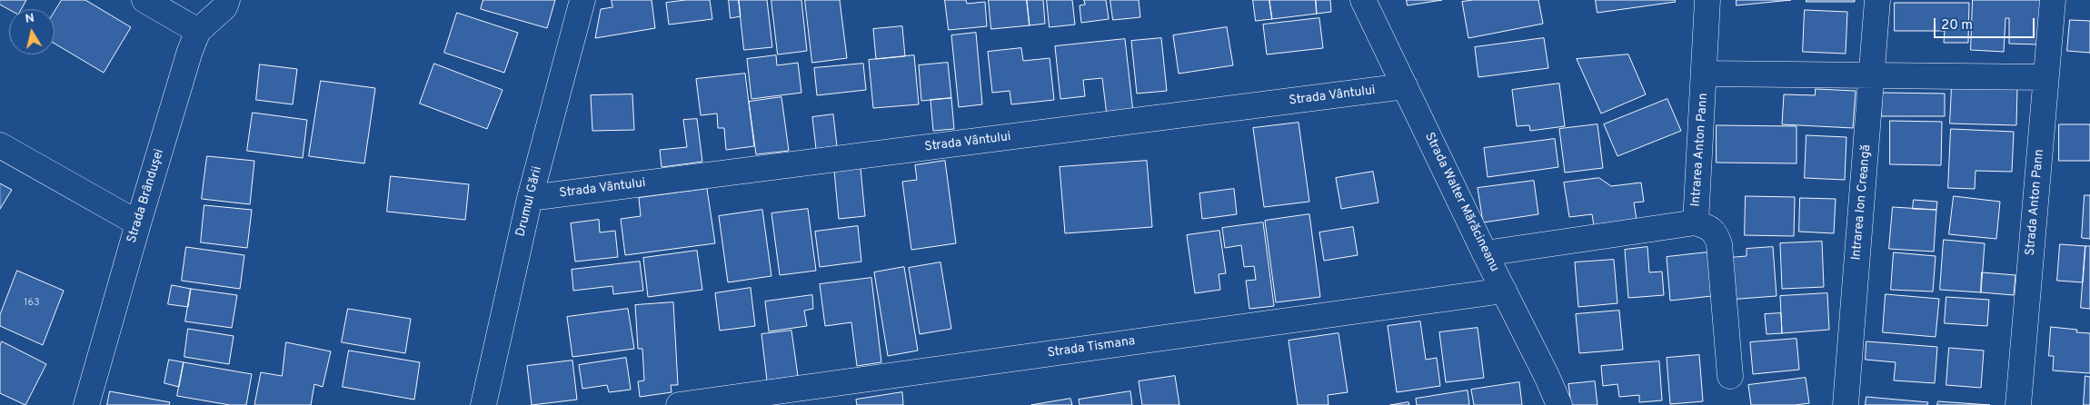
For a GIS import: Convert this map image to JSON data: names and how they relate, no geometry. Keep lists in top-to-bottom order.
{
  "streets": {
    "street": [
      "Strada Vântului",
      "Intrarea Anton Pann",
      "Strada Brândușei",
      "Drumul Gării",
      "Strada Walter Mărăcineanu",
      "Intrarea Ion Creangă",
      "Strada Anton Pann",
      "Strada Tismana"
    ]
  },
  "crossings": [
    ["Strada Vântului", "Drumul Gării"],
    ["Strada Vântului", "Strada Walter Mărăcineanu"],
    ["Intrarea Anton Pann", "Strada Walter Mărăcineanu"],
    ["Strada Walter Mărăcineanu", "Strada Tismana"]
  ],
  "house_numbers": ["163"],
  "scale_bar": "20 m",
  "north": "top"
}
